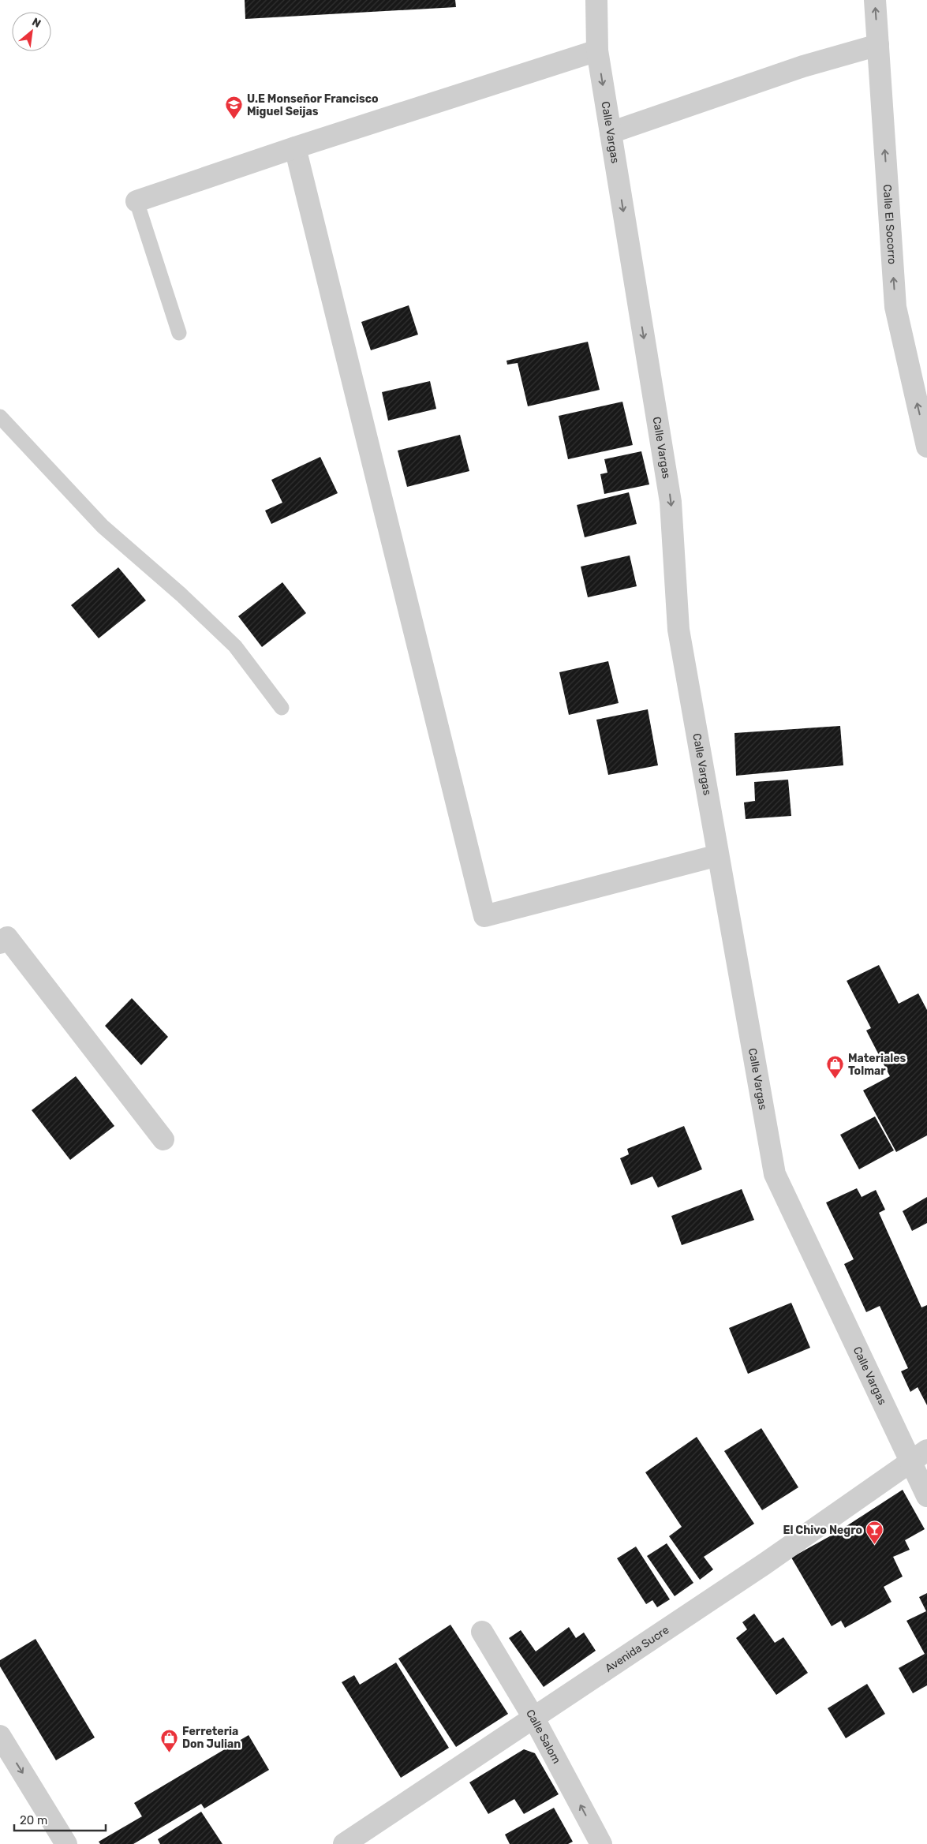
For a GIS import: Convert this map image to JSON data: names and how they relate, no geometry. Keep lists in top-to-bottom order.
{
  "streets": {
    "street": [
      "Calle Vargas",
      "Calle El Socorro",
      "Avenida Sucre",
      "Calle Salom"
    ]
  },
  "crossings": [
    ["Calle Vargas", "Avenida Sucre"],
    ["Avenida Sucre", "Calle Salom"]
  ],
  "one_way": ["Calle Vargas", "Calle El Socorro", "Calle Salom"],
  "places": {
    "school or university": ["U.E Monseñor Francisco Miguel Seijas"],
    "shop": ["Materiales Tolmar", "Ferreteria Don Julian"],
    "bar": ["El Chivo Negro"]
  },
  "scale_bar": "20 m",
  "north": "top right"
}
